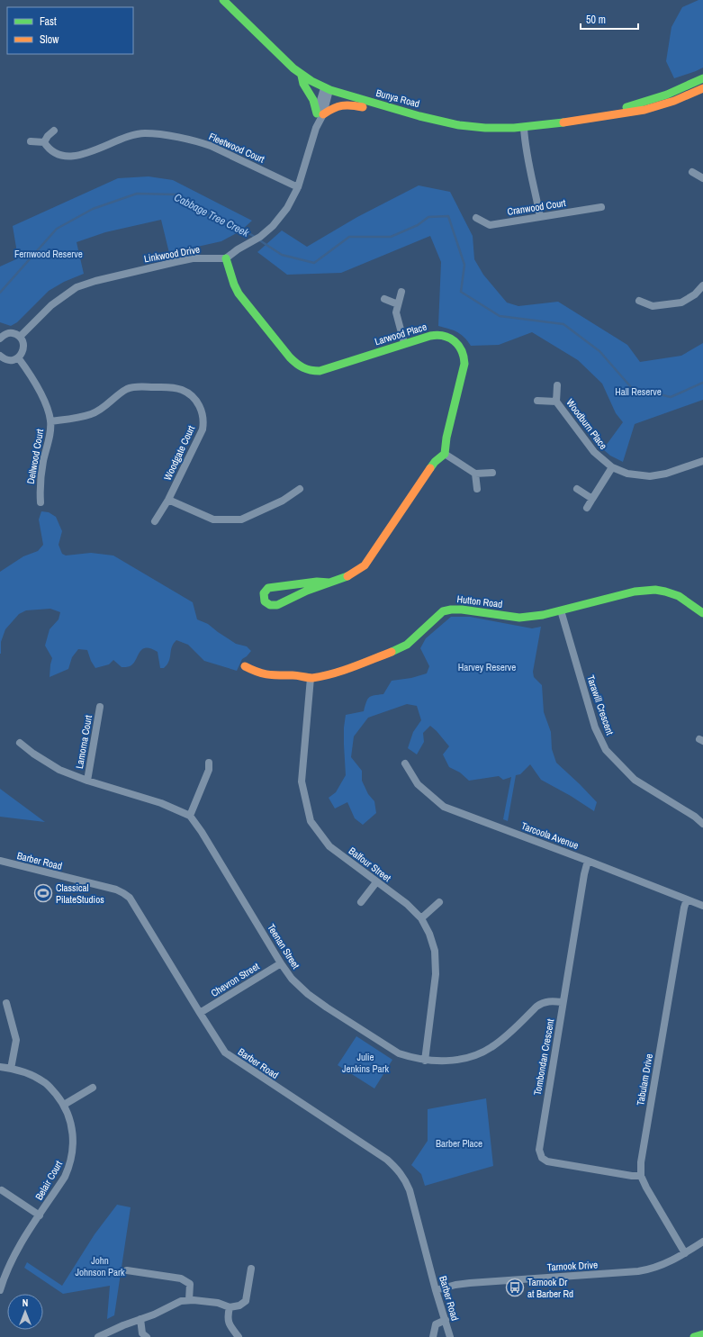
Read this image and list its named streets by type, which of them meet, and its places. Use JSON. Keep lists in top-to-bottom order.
{
  "streets": {
    "street": [
      "Bunya Road",
      "Fleetwood Court",
      "Cranwood Court",
      "Linkwood Drive",
      "Larwood Place",
      "Woodburn Place",
      "Woodgate Court",
      "Dellwood Court",
      "Hutton Road",
      "Tarawill Crescent",
      "Lamorna Court",
      "Tarcoola Avenue",
      "Barber Road",
      "Balfour Street",
      "Teenan Street",
      "Chevron Street",
      "Tombondan Crescent",
      "Tabulam Drive",
      "Belair Court",
      "Tarnook Drive"
    ]
  },
  "crossings": [
    ["Linkwood Drive", "Larwood Place"],
    ["Woodgate Court", "Dellwood Court"],
    ["Hutton Road", "Tarawill Crescent"],
    ["Hutton Road", "Balfour Street"],
    ["Tarcoola Avenue", "Tombondan Crescent"],
    ["Tarcoola Avenue", "Tabulam Drive"],
    ["Barber Road", "Chevron Street"],
    ["Barber Road", "Tarnook Drive"],
    ["Balfour Street", "Teenan Street"],
    ["Teenan Street", "Chevron Street"],
    ["Teenan Street", "Tombondan Crescent"],
    ["Tombondan Crescent", "Tabulam Drive"],
    ["Tabulam Drive", "Tarnook Drive"]
  ],
  "water": ["Cabbage Tree Creek"],
  "parks": [
    "Fernwood Reserve",
    "Hall Reserve",
    "Harvey Reserve",
    "Julie Jenkins Park",
    "Barber Place",
    "John Johnson Park"
  ],
  "places": {
    "sports": ["Classical PilateStudios"],
    "bus stop": ["Tarnook Dr at Barber Rd"]
  },
  "legend": ["Fast", "Slow"],
  "scale_bar": "50 m",
  "north": "top"
}
